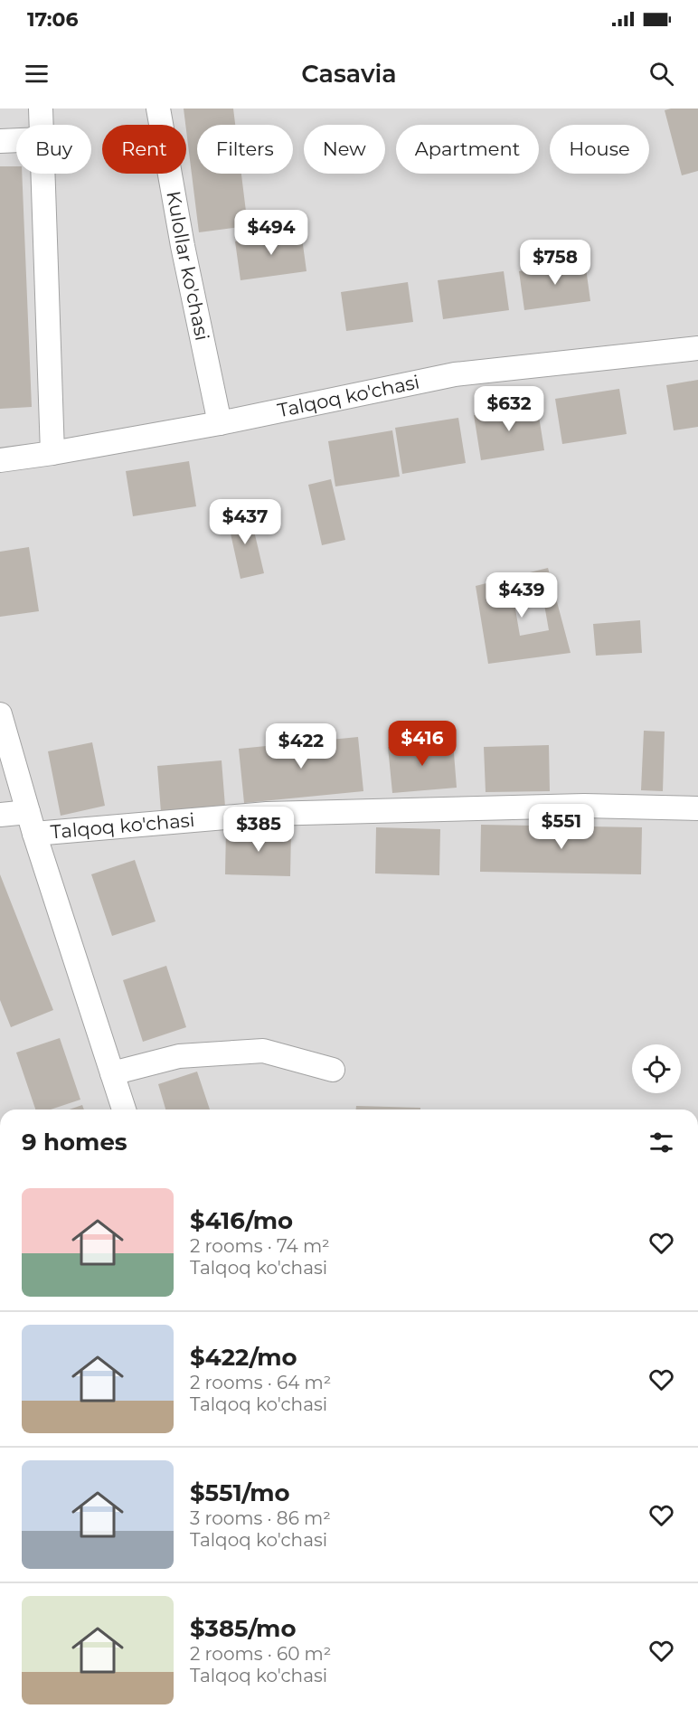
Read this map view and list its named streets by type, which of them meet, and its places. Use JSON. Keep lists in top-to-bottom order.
{
  "streets": {
    "street": ["Kulollar ko'chasi", "Talqoq ko'chasi"]
  },
  "crossings": [
    ["Kulollar ko'chasi", "Talqoq ko'chasi"]
  ],
  "page": {
    "status": "17:06",
    "header": "Casavia",
    "chip": [
      "Buy",
      "Rent",
      "Filters",
      "New",
      "Apartment",
      "House"
    ],
    "price": [
      "$494",
      "$758",
      "$632",
      "$437",
      "$439",
      "$416",
      "$422",
      "$551",
      "$385"
    ],
    "heading": "9 homes",
    "list": [
      {
        "name": "$416/mo",
        "note": "2 rooms · 74 m² · Talqoq ko'chasi"
      },
      {
        "name": "$422/mo",
        "note": "2 rooms · 64 m² · Talqoq ko'chasi"
      },
      {
        "name": "$551/mo",
        "note": "3 rooms · 86 m² · Talqoq ko'chasi"
      },
      {
        "name": "$385/mo",
        "note": "2 rooms · 60 m² · Talqoq ko'chasi"
      }
    ]
  }
}
